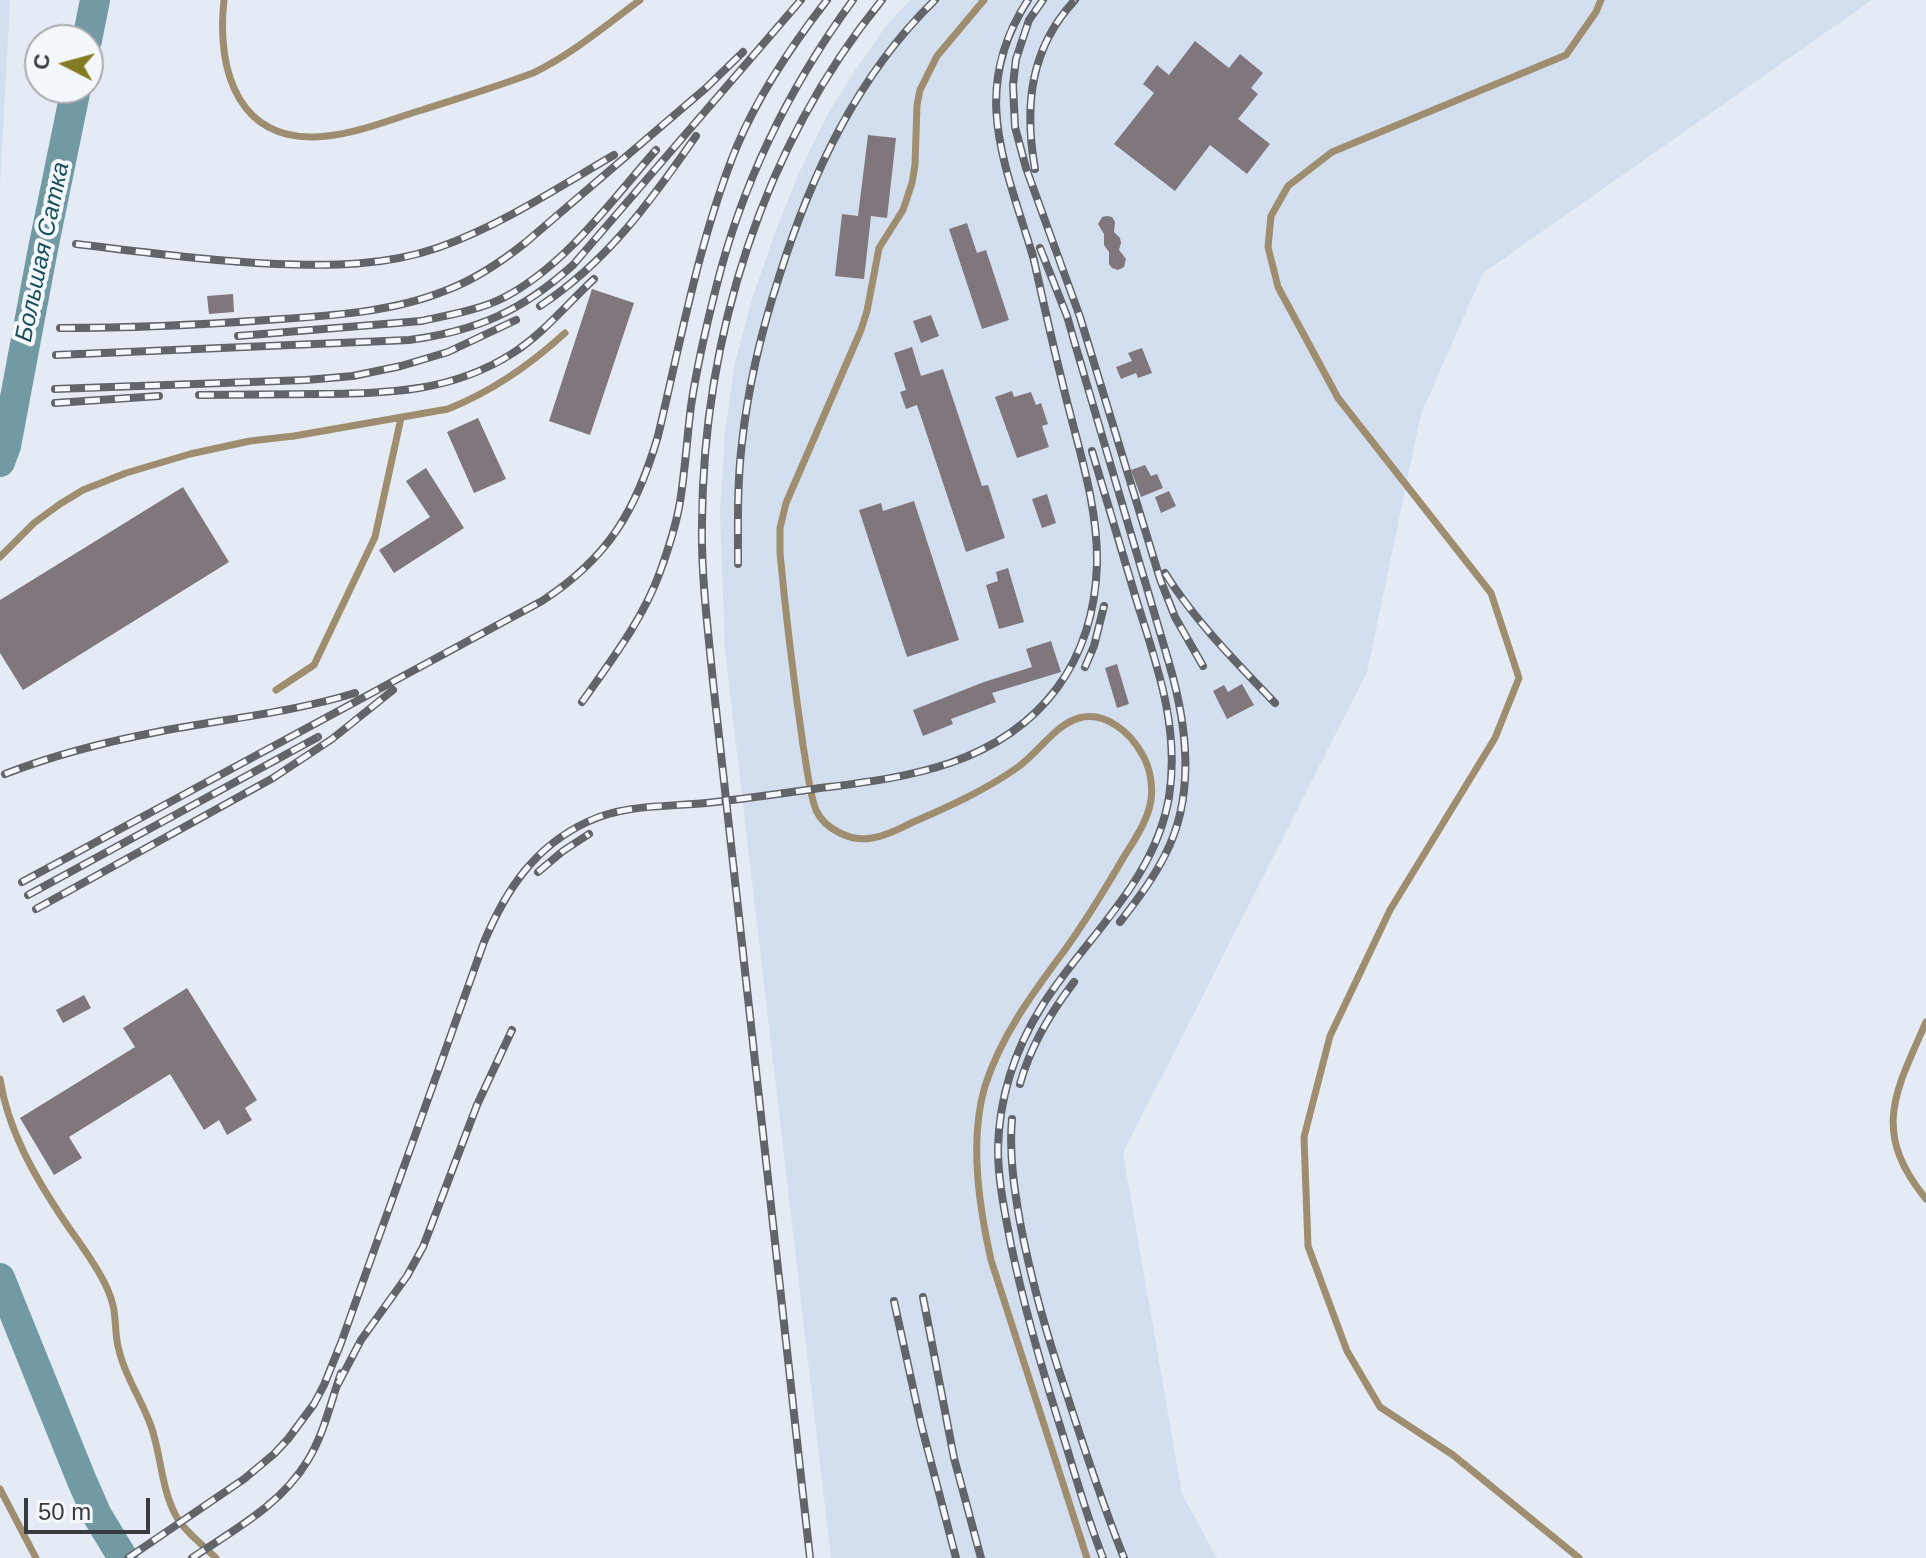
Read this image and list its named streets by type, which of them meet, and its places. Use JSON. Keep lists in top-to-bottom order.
{
  "water": ["Большая Сатка"],
  "scale_bar": "50 m",
  "north": "left"
}
